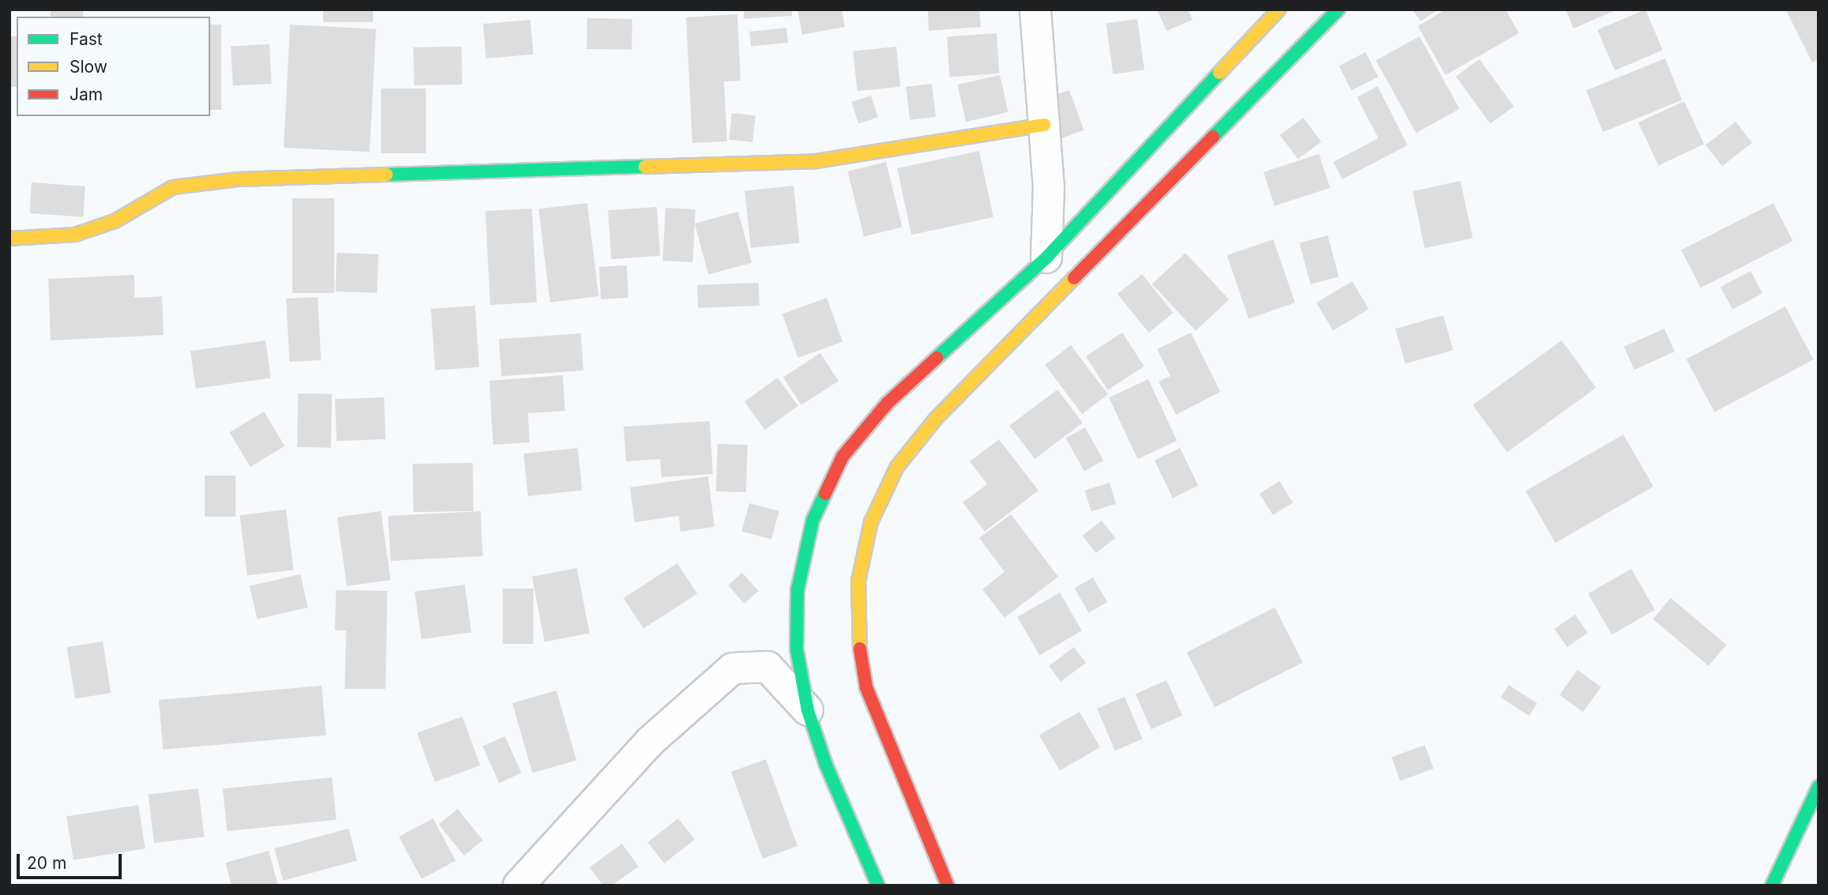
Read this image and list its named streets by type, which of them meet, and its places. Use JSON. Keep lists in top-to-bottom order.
{
  "legend": ["Fast", "Slow", "Jam"],
  "scale_bar": "20 m"
}
